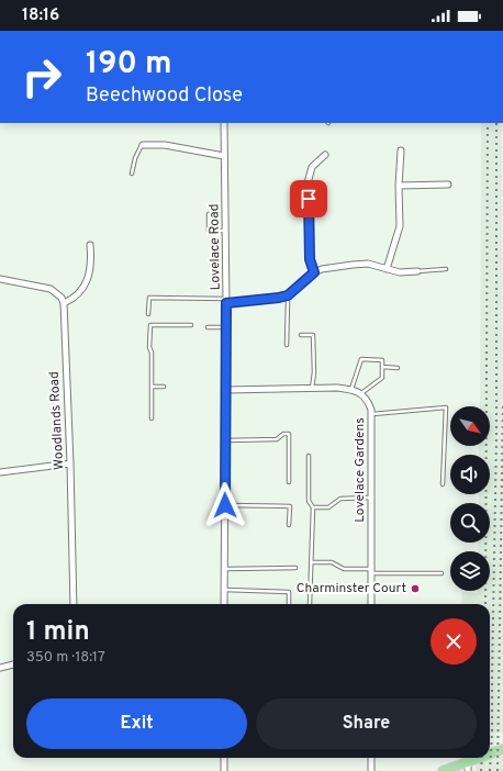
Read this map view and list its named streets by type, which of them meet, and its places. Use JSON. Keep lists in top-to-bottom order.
{
  "streets": {
    "street": ["Lovelace Road", "Woodlands Road", "Lovelace Gardens"]
  },
  "places": ["Charminster Court"],
  "north": "bottom right",
  "page": {
    "status": "18:16",
    "turn": ["190 m", "Beechwood Close"],
    "heading": ["1 min", "350 m · 18:17"],
    "buttons": ["Exit", "Share"]
  }
}
